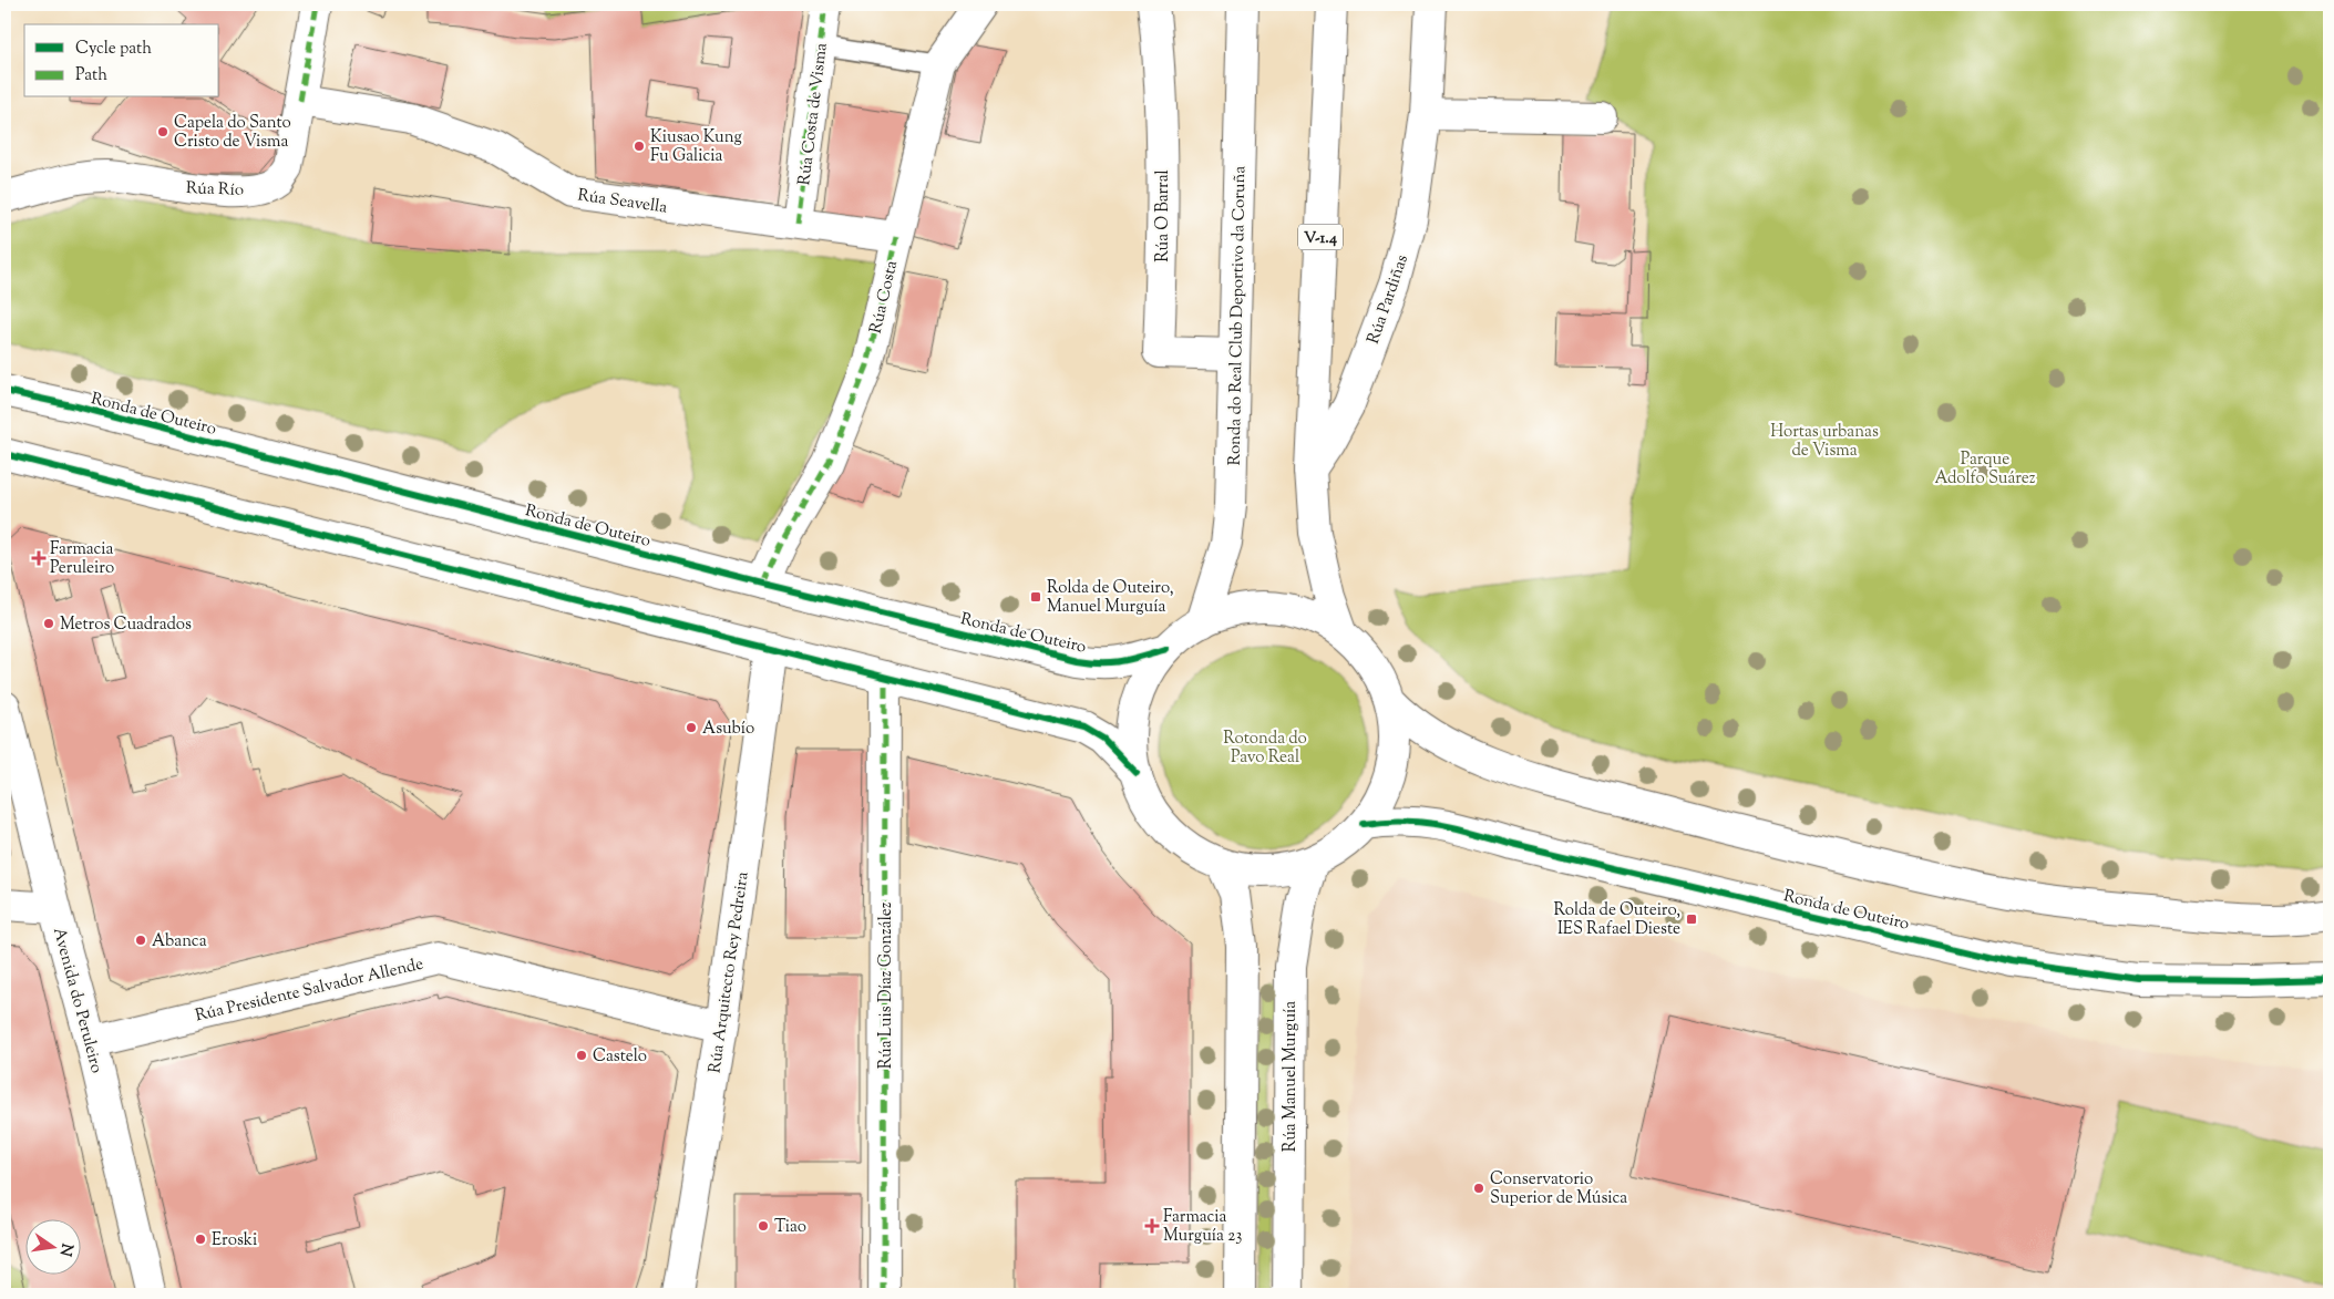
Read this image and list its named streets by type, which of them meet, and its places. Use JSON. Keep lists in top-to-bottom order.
{
  "streets": {
    "main road": [
      "Rúa Costa de Visma",
      "Rúa Río",
      "Rúa Seavella",
      "Rúa O Barral",
      "V-1.4",
      "Rúa Costa",
      "Rúa Pardiñas",
      "Ronda do Real Club Deportivo da Coruña",
      "Ronda de Outeiro",
      "Rúa Arquitecto Rey Pedreira",
      "Rúa Luis Díaz González",
      "Rúa Presidente Salvador Allende",
      "Avenida do Peruleiro",
      "Rúa Manuel Murguía"
    ]
  },
  "crossings": [
    ["Rúa Costa de Visma", "Rúa Seavella"],
    ["Rúa Río", "Rúa Seavella"],
    ["Rúa Seavella", "Rúa Costa"],
    ["Rúa O Barral", "Ronda do Real Club Deportivo da Coruña"],
    ["V-1.4", "Rúa Pardiñas"],
    ["V-1.4", "Ronda de Outeiro"],
    ["Rúa Costa", "Ronda de Outeiro"],
    ["Ronda do Real Club Deportivo da Coruña", "Ronda de Outeiro"],
    ["Ronda de Outeiro", "Rúa Arquitecto Rey Pedreira"],
    ["Ronda de Outeiro", "Rúa Luis Díaz González"],
    ["Ronda de Outeiro", "Rúa Manuel Murguía"],
    ["Rúa Arquitecto Rey Pedreira", "Rúa Presidente Salvador Allende"],
    ["Rúa Presidente Salvador Allende", "Avenida do Peruleiro"]
  ],
  "parks": ["Hortas urbanas de Visma", "Parque Adolfo Suárez", "Rotonda do Pavo Real"],
  "places": {
    "other": [
      "Capela do Santo Cristo de Visma",
      "Kiusao Kung Fu Galicia",
      "Metros Cuadrados",
      "Asubío",
      "Abanca",
      "Castelo",
      "Conservatorio Superior de Música",
      "Tiao",
      "Eroski"
    ],
    "health": ["Farmacia Peruleiro", "Farmacia Murguía 23"],
    "transit": ["Rolda de Outeiro, Manuel Murguía", "Rolda de Outeiro, IES Rafael Dieste"]
  },
  "legend": ["Cycle path", "Path"],
  "north": "right"
}
